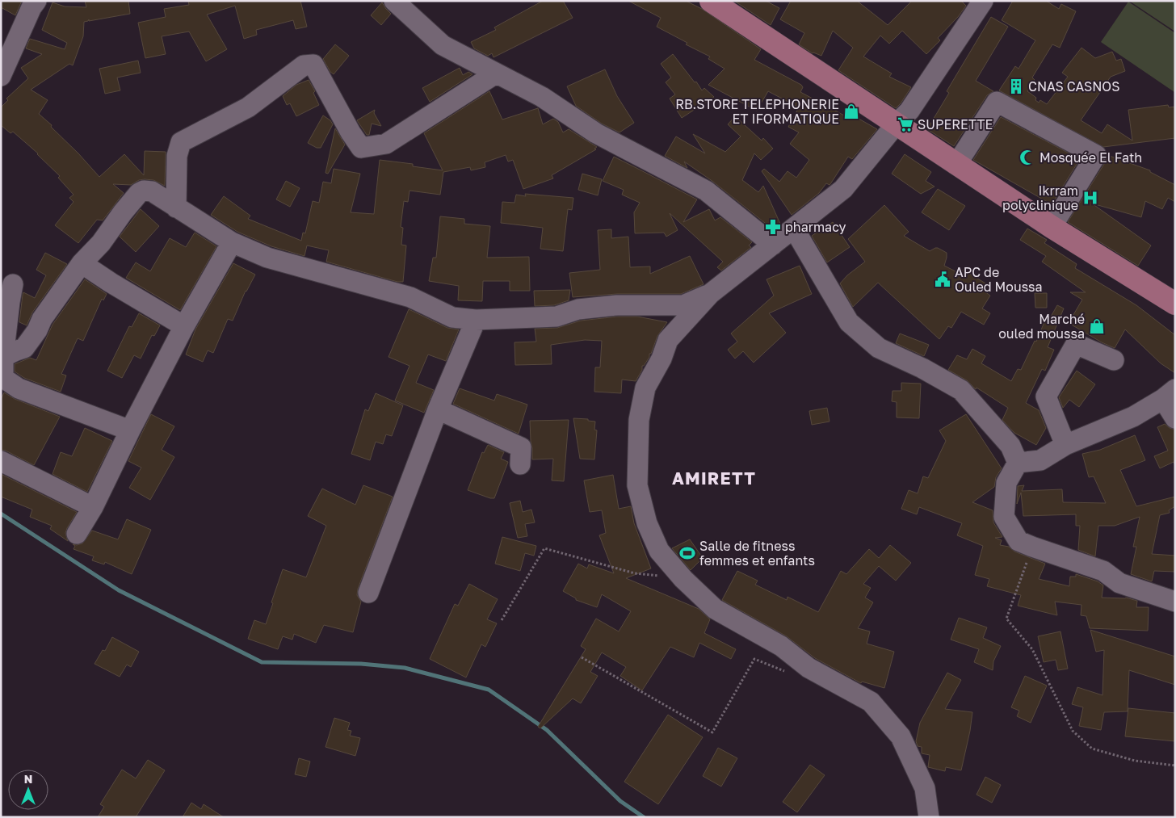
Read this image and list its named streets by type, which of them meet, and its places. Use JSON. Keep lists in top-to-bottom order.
{
  "districts": ["AMIRETT"],
  "places": {
    "building": ["CNAS CASNOS"],
    "shop": ["RB.STORE TELEPHONERIE ET IFORMATIQUE", "Marché ouled moussa"],
    "supermarket": ["SUPERETTE"],
    "mosque": ["Mosquée El Fath"],
    "hospital": ["Ikrram polyclinique"],
    "pharmacy": ["pharmacy"],
    "public building": ["APC de Ouled Moussa"],
    "sports": ["Salle de fitness femmes et enfants"]
  },
  "north": "top"
}
